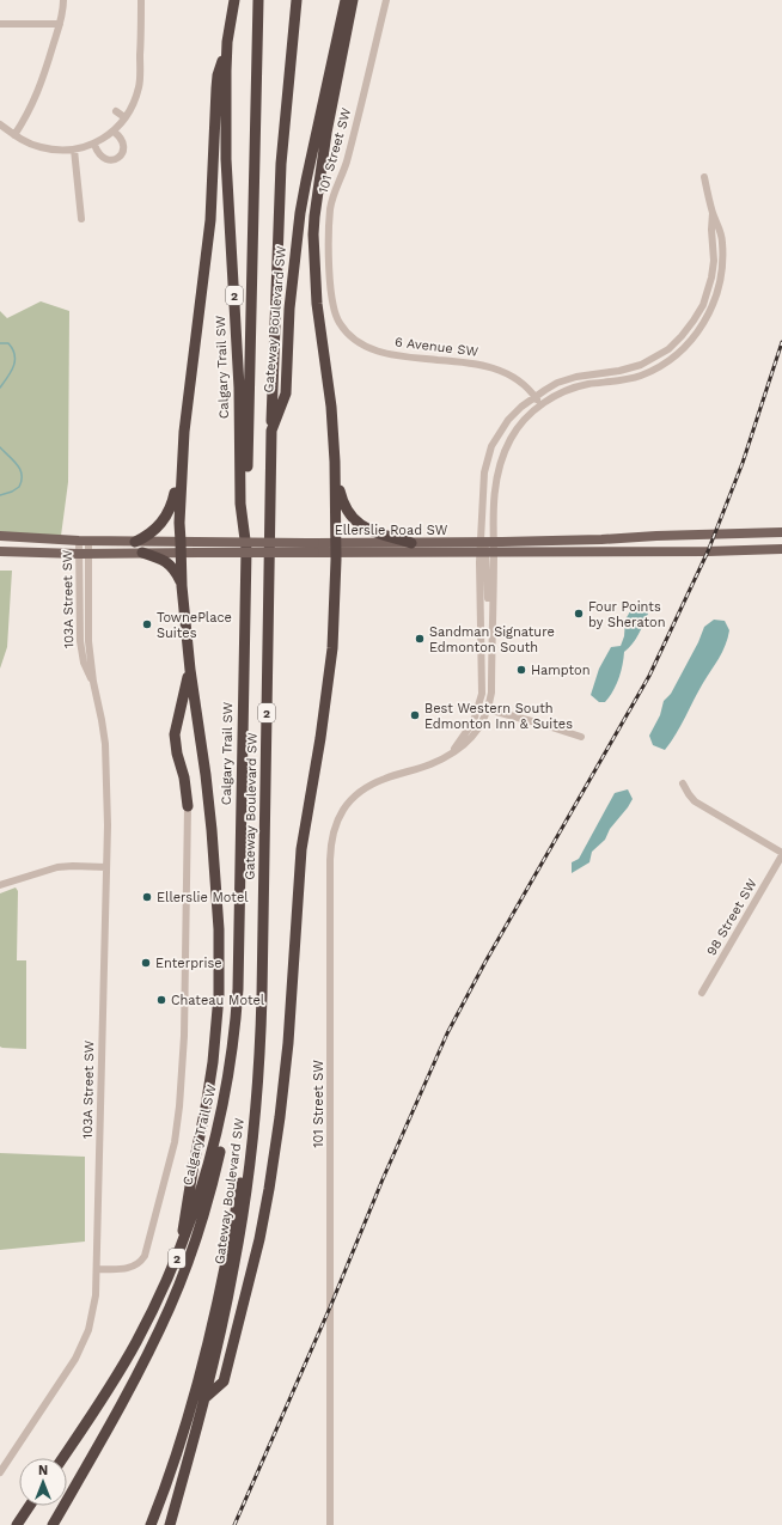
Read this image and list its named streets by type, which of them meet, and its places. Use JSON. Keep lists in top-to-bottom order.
{
  "streets": {
    "highway": ["2", "Gateway Boulevard SW", "Calgary Trail SW"],
    "main road": ["Ellerslie Road SW"],
    "street": [
      "101 Street SW",
      "6 Avenue SW",
      "103A Street SW",
      "98 Street SW"
    ]
  },
  "crossings": [
    ["101 Street SW", "6 Avenue SW"],
    ["101 Street SW", "Ellerslie Road SW"],
    ["Calgary Trail SW", "103A Street SW"],
    ["Ellerslie Road SW", "103A Street SW"]
  ],
  "places": [
    "Four Points by Sheraton",
    "TownePlace Suites",
    "Sandman Signature Edmonton South",
    "Hampton",
    "Best Western South Edmonton Inn & Suites",
    "Ellerslie Motel",
    "Enterprise",
    "Chateau Motel"
  ],
  "north": "top"
}
